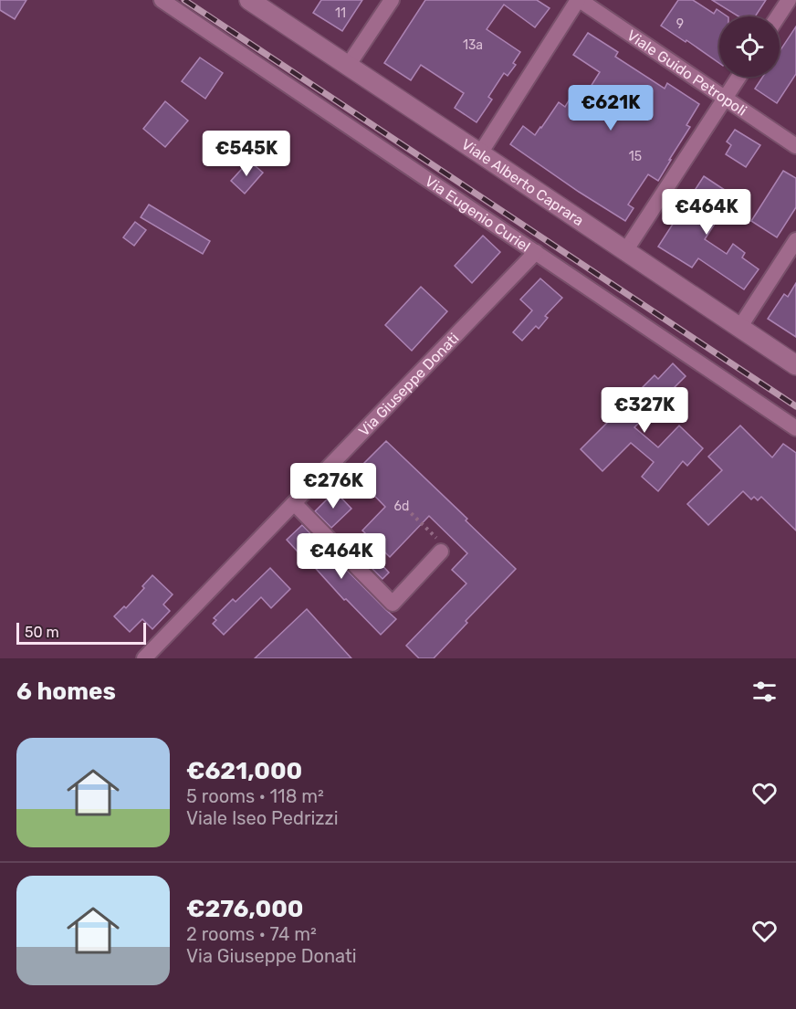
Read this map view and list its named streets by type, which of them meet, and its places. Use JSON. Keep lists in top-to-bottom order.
{
  "streets": {
    "street": [
      "Viale Guido Petropoli",
      "Viale Alberto Caprara",
      "Via Eugenio Curiel",
      "Via Giuseppe Donati"
    ]
  },
  "crossings": [
    ["Via Eugenio Curiel", "Via Giuseppe Donati"]
  ],
  "house_numbers": [
    "11",
    "9",
    "13a",
    "15",
    "6d"
  ],
  "scale_bar": "50 m",
  "page": {
    "price": [
      "€621K",
      "€545K",
      "€464K",
      "€327K",
      "€276K",
      "€464K"
    ],
    "scale": "50 m",
    "heading": "6 homes",
    "list": [
      {
        "name": "€621,000",
        "note": "5 rooms · 118 m² · Viale Iseo Pedrizzi"
      },
      {
        "name": "€276,000",
        "note": "2 rooms · 74 m² · Via Giuseppe Donati"
      }
    ]
  }
}
